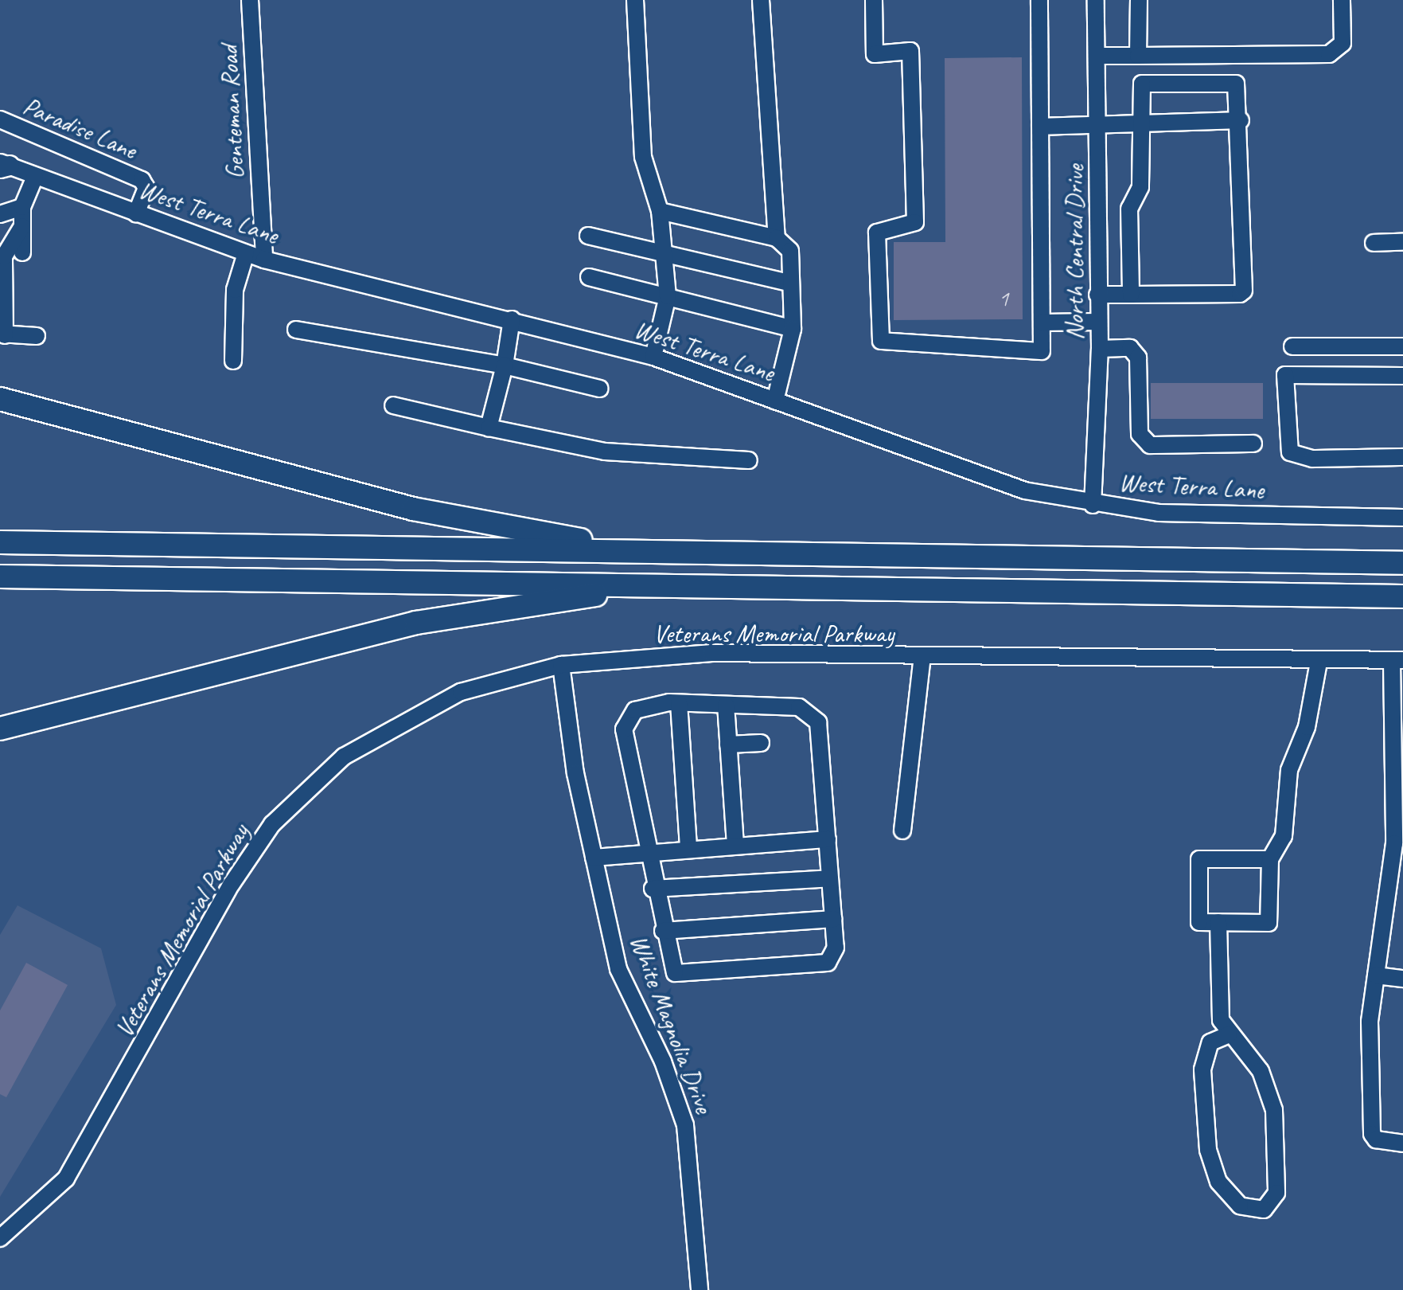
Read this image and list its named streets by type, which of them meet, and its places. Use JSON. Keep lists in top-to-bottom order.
{
  "streets": {
    "street": [
      "Genteman Road",
      "Paradise Lane",
      "West Terra Lane",
      "North Central Drive",
      "Veterans Memorial Parkway",
      "White Magnolia Drive"
    ]
  },
  "crossings": [
    ["Genteman Road", "West Terra Lane"],
    ["Paradise Lane", "West Terra Lane"],
    ["West Terra Lane", "North Central Drive"],
    ["Veterans Memorial Parkway", "White Magnolia Drive"]
  ],
  "house_numbers": ["1"]
}
